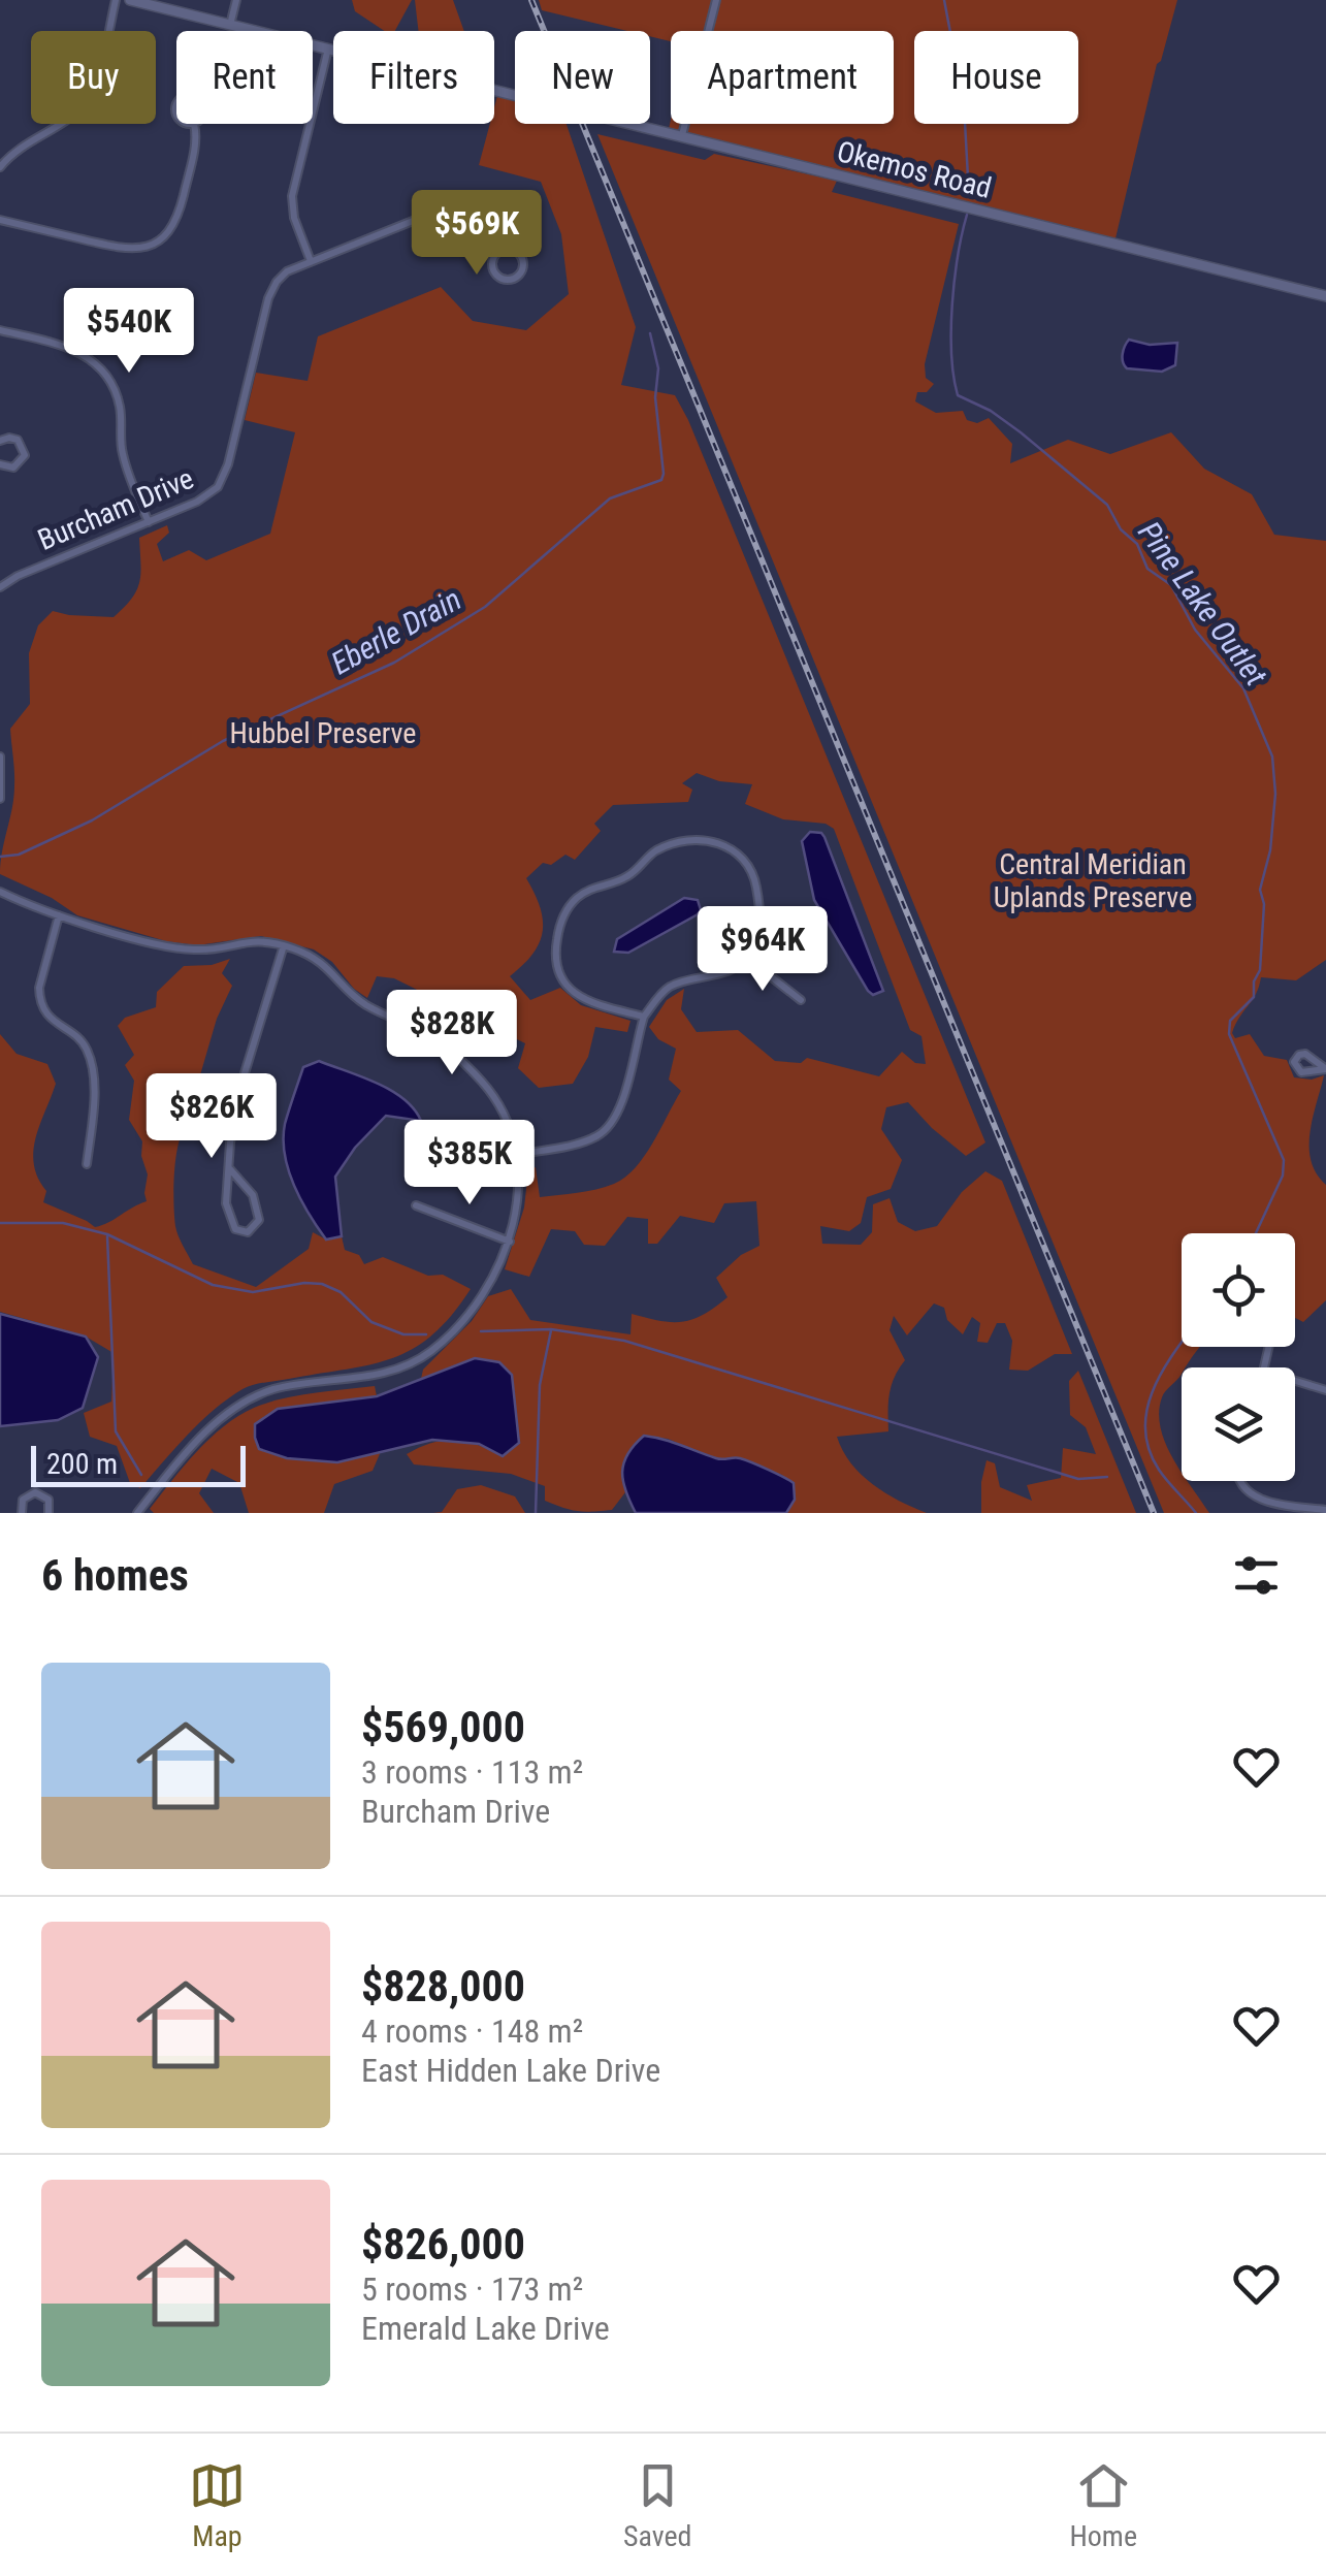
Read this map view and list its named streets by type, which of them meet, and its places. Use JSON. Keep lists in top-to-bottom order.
{
  "streets": {
    "street": ["Okemos Road", "Burcham Drive"]
  },
  "water": ["Pine Lake Outlet", "Eberle Drain"],
  "parks": ["Hubbel Preserve", "Central Meridian Uplands Preserve"],
  "scale_bar": "200 m",
  "page": {
    "chip": [
      "Buy",
      "Rent",
      "Filters",
      "New",
      "Apartment",
      "House"
    ],
    "price": [
      "$569K",
      "$540K",
      "$964K",
      "$828K",
      "$826K",
      "$385K"
    ],
    "scale": "200 m",
    "heading": "6 homes",
    "list": [
      {
        "name": "$569,000",
        "note": "3 rooms · 113 m² · Burcham Drive"
      },
      {
        "name": "$828,000",
        "note": "4 rooms · 148 m² · East Hidden Lake Drive"
      },
      {
        "name": "$826,000",
        "note": "5 rooms · 173 m² · Emerald Lake Drive"
      }
    ],
    "tabs": ["Map", "Saved", "Home"]
  }
}
